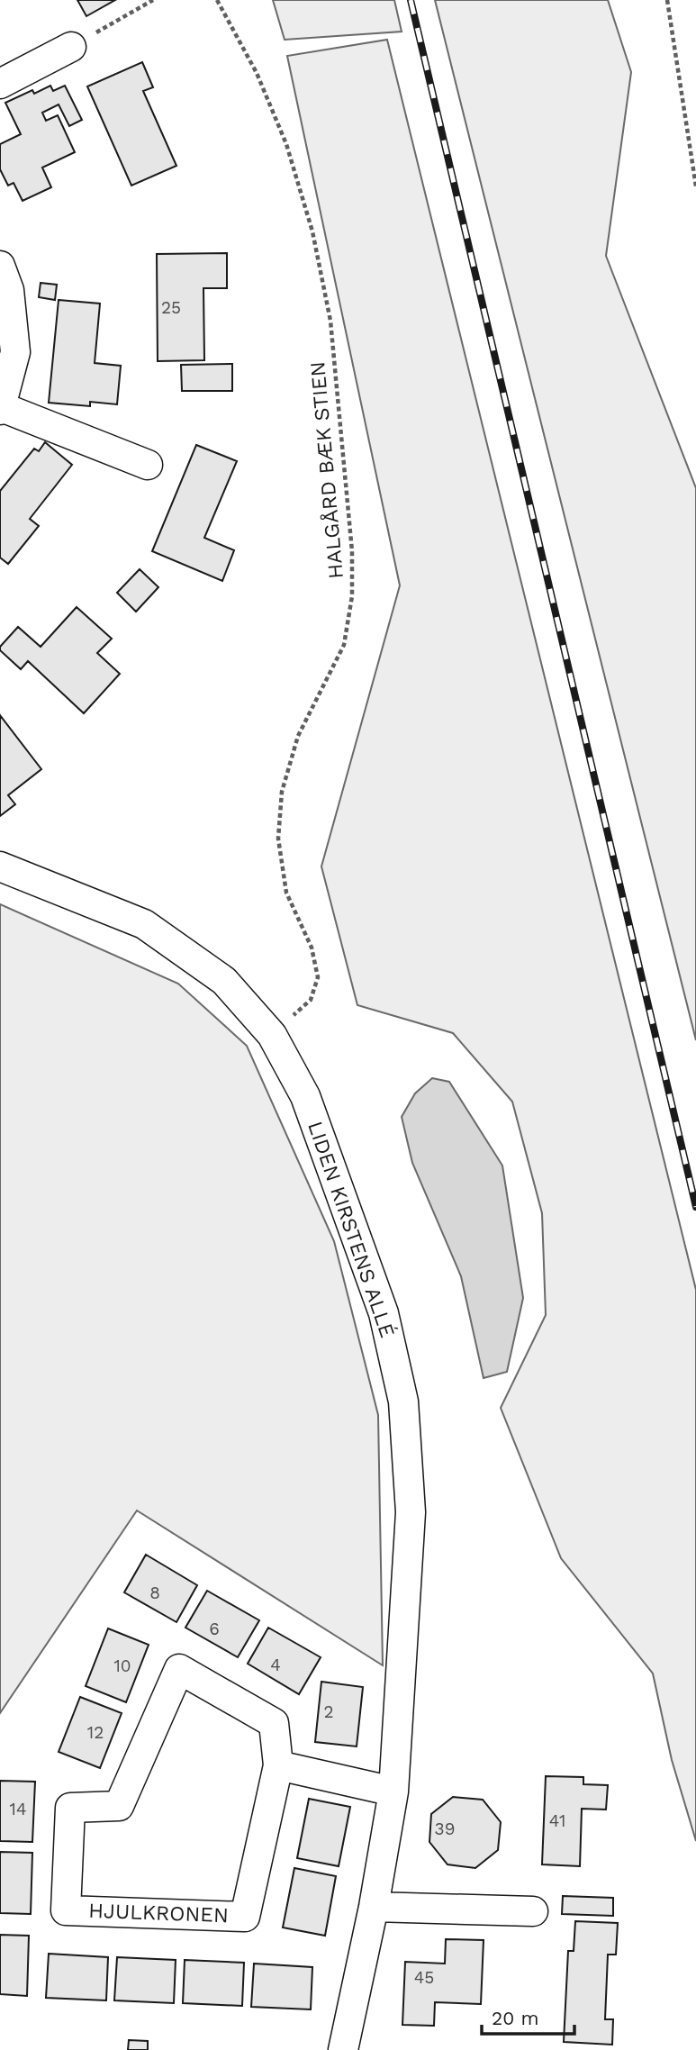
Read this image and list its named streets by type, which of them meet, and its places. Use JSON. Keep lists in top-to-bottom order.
{
  "streets": {
    "street": ["LIDEN KIRSTENS ALLÉ", "HJULKRONEN"],
    "path": ["HALGÅRD BÆK STIEN"]
  },
  "crossings": [
    ["HALGÅRD BÆK STIEN", "LIDEN KIRSTENS ALLÉ"]
  ],
  "house_numbers": [
    "25",
    "8",
    "6",
    "4",
    "10",
    "2",
    "12",
    "14",
    "41",
    "39",
    "45"
  ],
  "scale_bar": "20 m"
}
